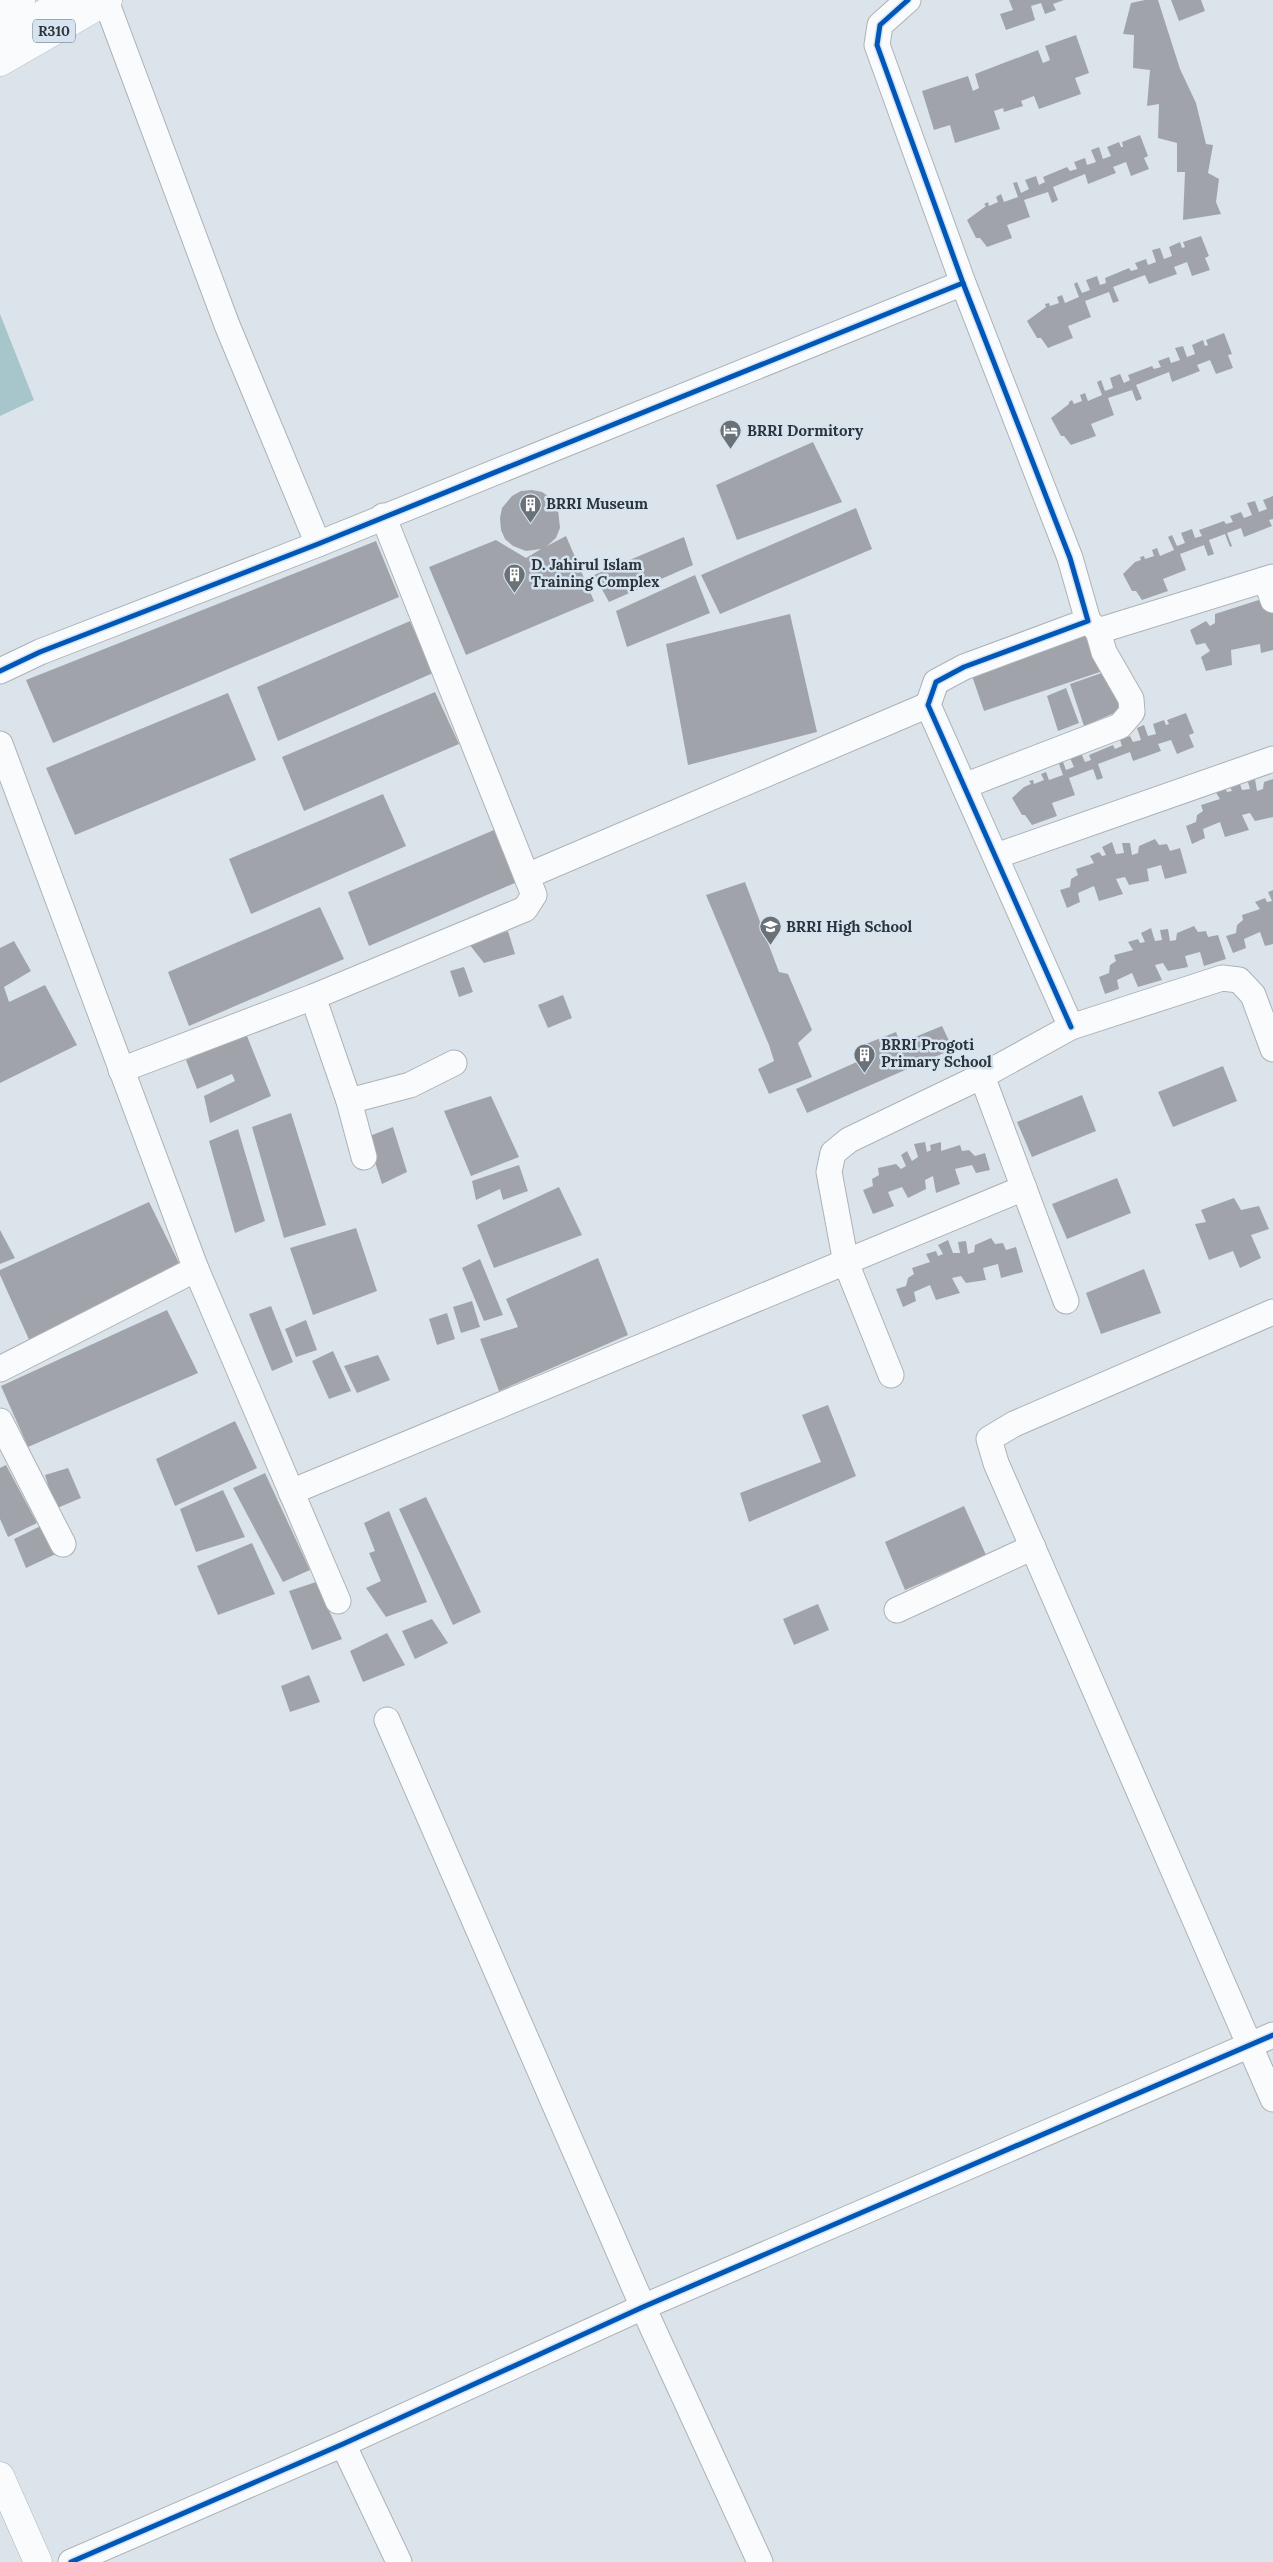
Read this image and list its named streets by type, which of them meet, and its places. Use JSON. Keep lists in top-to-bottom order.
{
  "streets": {
    "main road": ["R310"]
  },
  "places": {
    "hotel": ["BRRI Dormitory"],
    "building": ["BRRI Museum", "D. Jahirul Islam Training Complex", "BRRI Progoti Primary School"],
    "school or university": ["BRRI High School"]
  }
}
